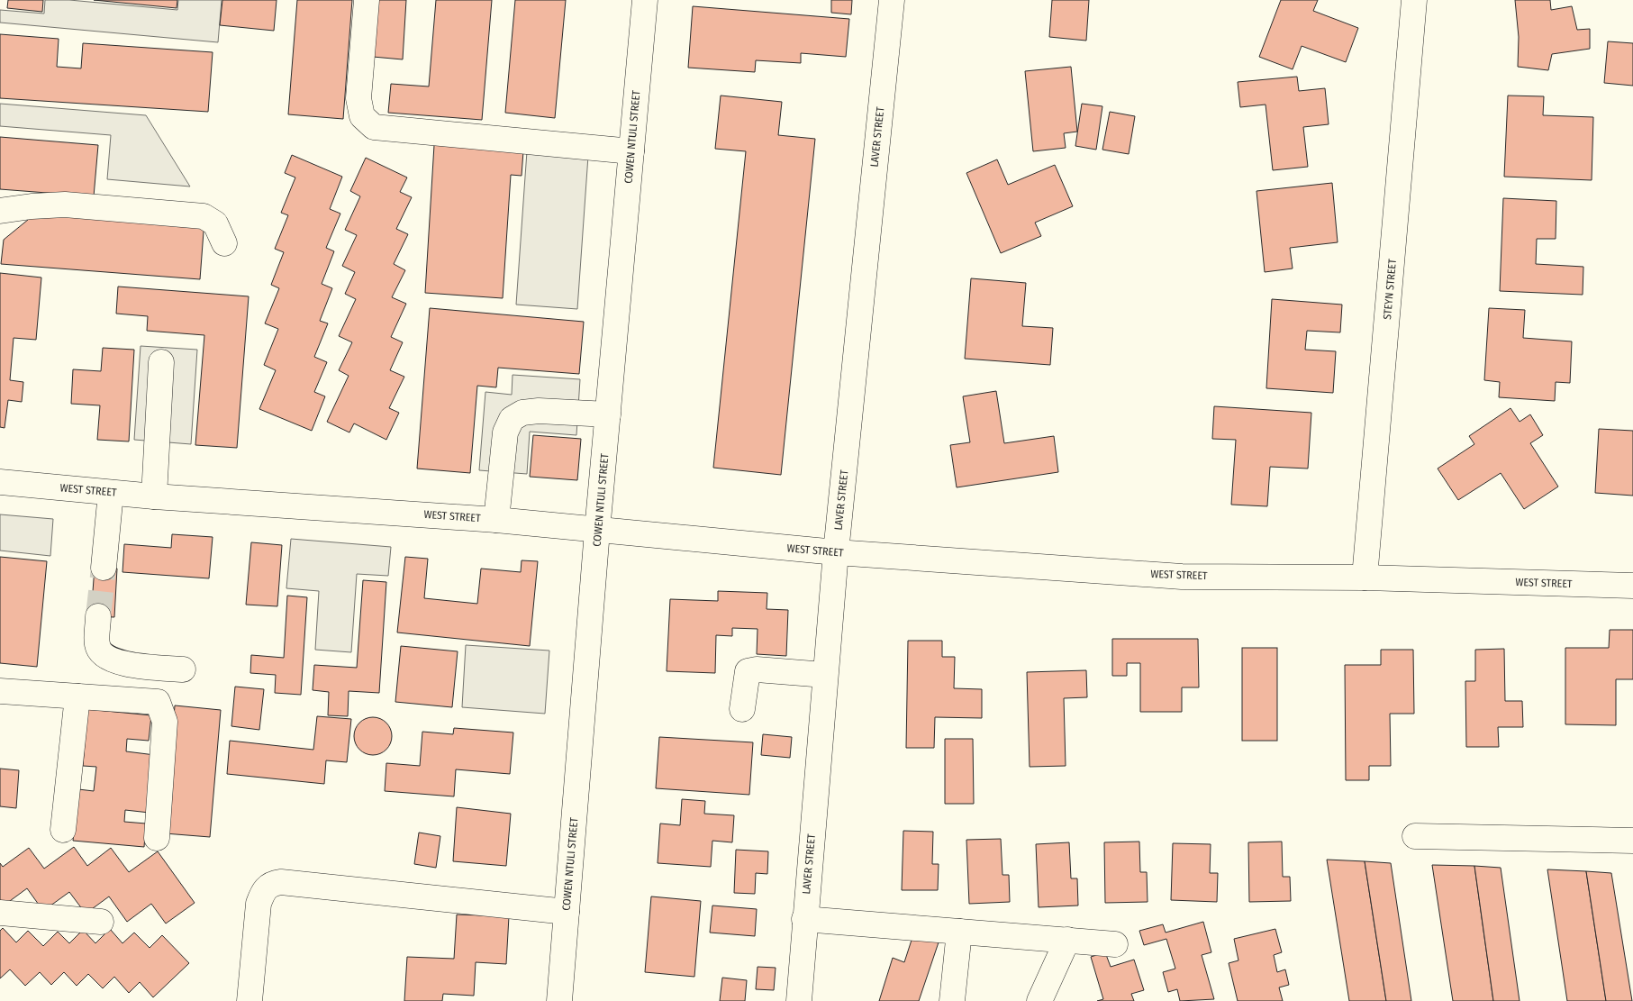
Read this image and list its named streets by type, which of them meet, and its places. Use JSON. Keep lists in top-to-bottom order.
{
  "streets": {
    "street": [
      "COWEN NTULI STREET",
      "LAVER STREET",
      "STEYN STREET",
      "WEST STREET"
    ]
  },
  "crossings": [
    ["COWEN NTULI STREET", "WEST STREET"],
    ["LAVER STREET", "WEST STREET"],
    ["STEYN STREET", "WEST STREET"]
  ]
}
